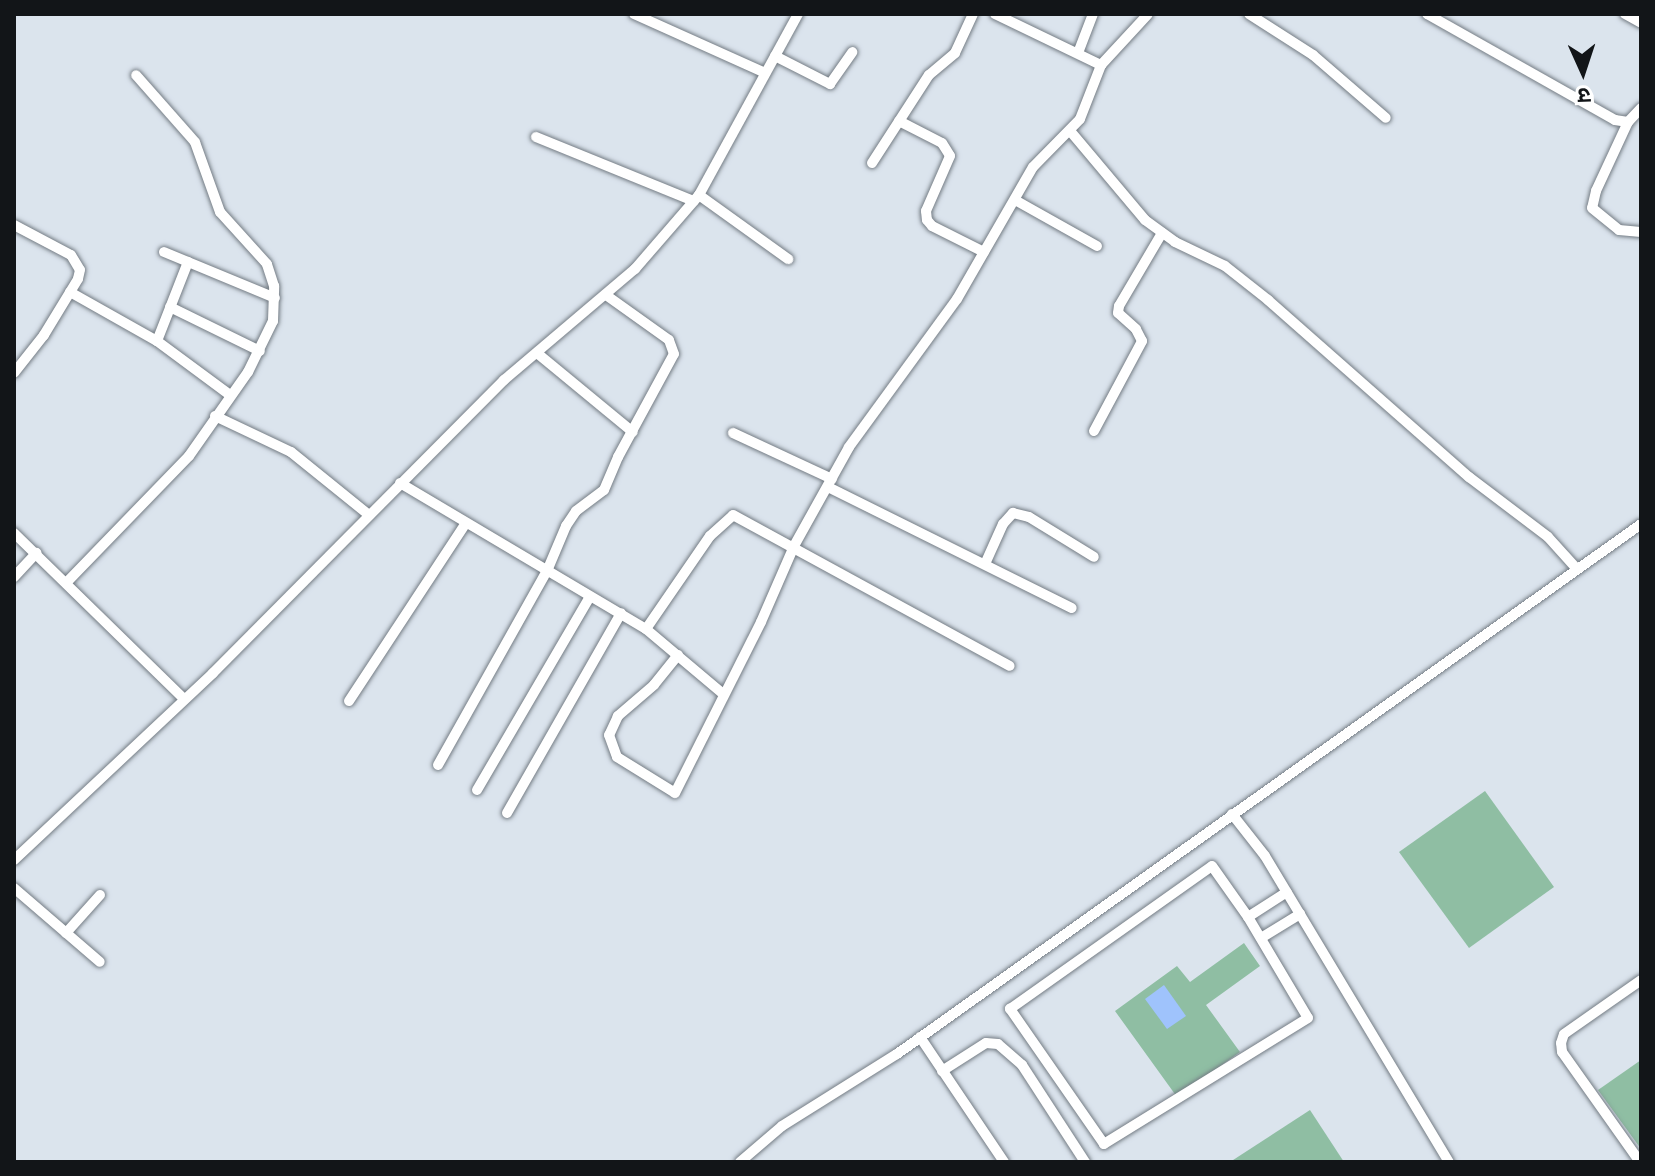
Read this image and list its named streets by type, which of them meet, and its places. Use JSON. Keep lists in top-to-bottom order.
{
  "north": "bottom"
}
